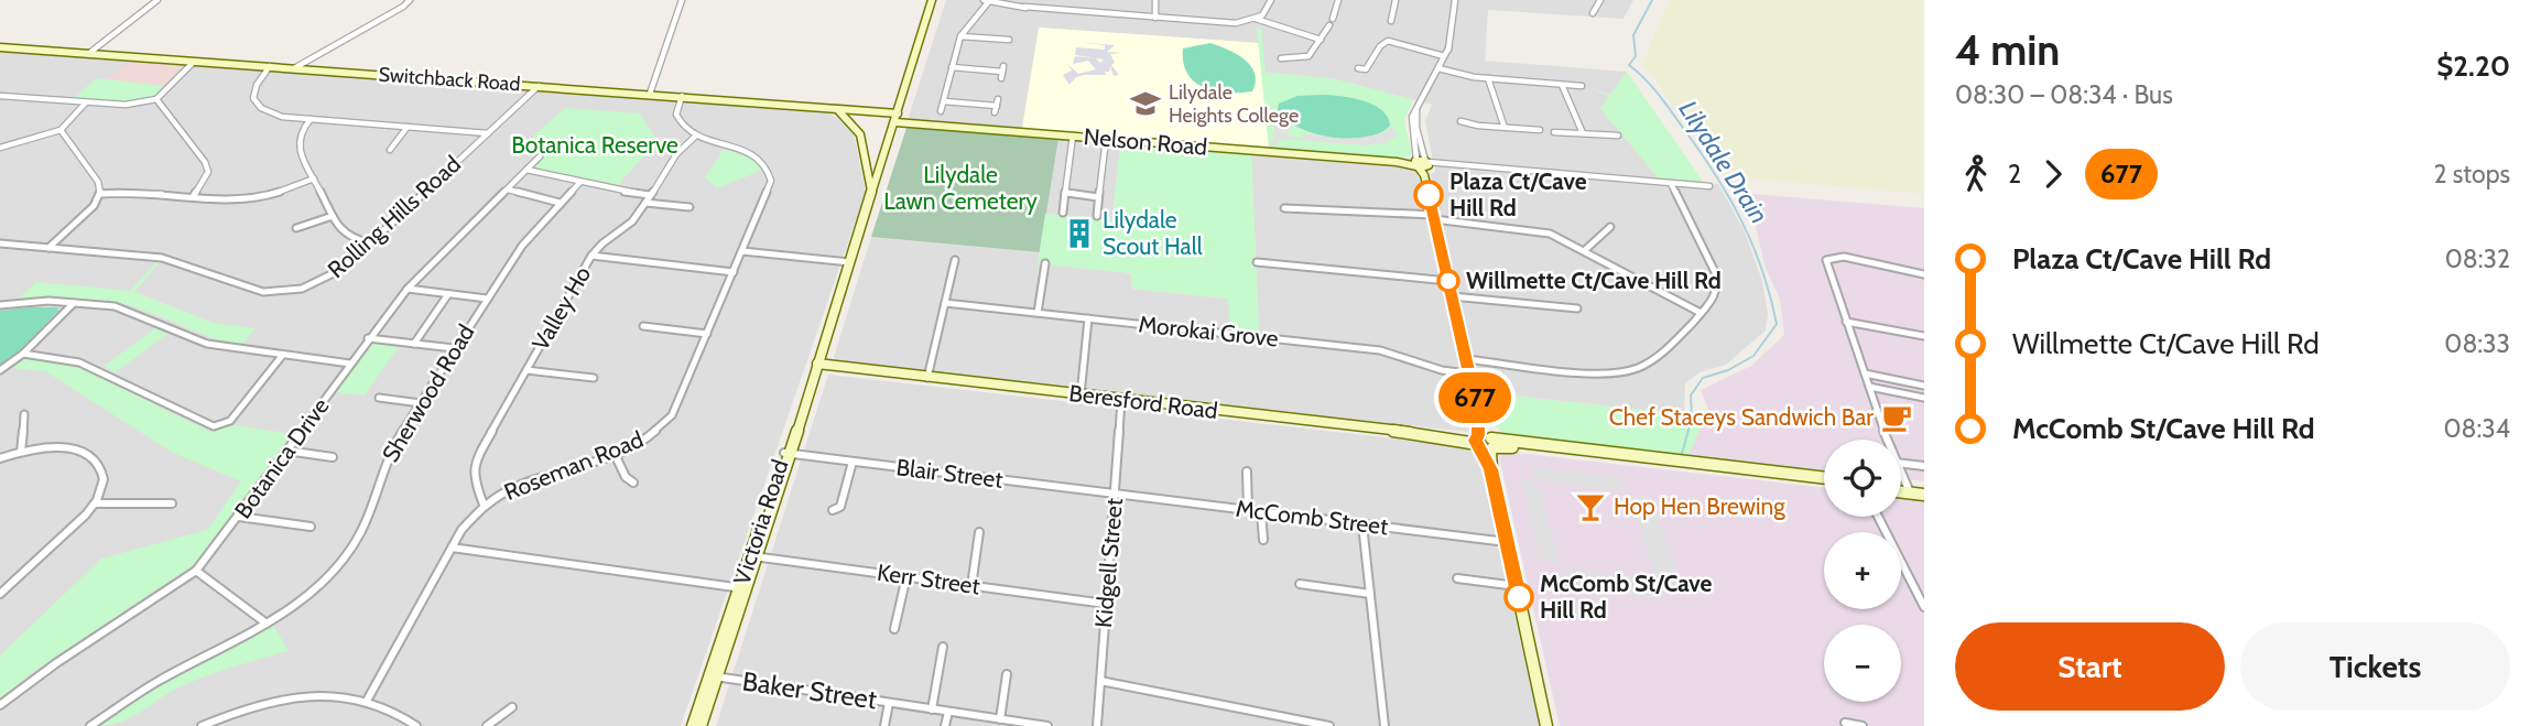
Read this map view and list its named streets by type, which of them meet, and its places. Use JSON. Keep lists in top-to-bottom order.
{
  "streets": {
    "main road": [
      "Switchback Road",
      "Nelson Road",
      "Beresford Road",
      "Victoria Road"
    ],
    "street": [
      "Rolling Hills Road",
      "Valley Ho",
      "Morokai Grove",
      "Sherwood Road",
      "Botanica Drive",
      "Roseman Road",
      "Blair Street",
      "McComb Street",
      "Kidgell Street",
      "Kerr Street",
      "Baker Street"
    ]
  },
  "crossings": [
    ["Switchback Road", "Rolling Hills Road"],
    ["Switchback Road", "Victoria Road"],
    ["Nelson Road", "Victoria Road"],
    ["Valley Ho", "Roseman Road"],
    ["Beresford Road", "Victoria Road"],
    ["Beresford Road", "Kidgell Street"],
    ["Blair Street", "McComb Street"],
    ["Blair Street", "Victoria Road"],
    ["Blair Street", "Kidgell Street"],
    ["McComb Street", "Kidgell Street"],
    ["Victoria Road", "Kerr Street"],
    ["Victoria Road", "Baker Street"],
    ["Kidgell Street", "Kerr Street"]
  ],
  "water": ["Lilydale Drain"],
  "parks": ["Botanica Reserve", "Lilydale Lawn Cemetery"],
  "places": {
    "school or university": ["Lilydale Heights College"],
    "other": ["Plaza Ct/Cave Hill Rd", "Willmette Ct/Cave Hill Rd", "McComb St/Cave Hill Rd"],
    "building": ["Lilydale Scout Hall"],
    "cafe": ["Chef Staceys Sandwich Bar"],
    "bar": ["Hop Hen Brewing"]
  },
  "lines": ["bus line 677"],
  "page": {
    "on_map": "677",
    "heading": ["4 min", "08:30 – 08:34 · Bus", "$2.20"],
    "legs": ["2", "677", "2 stops"],
    "list": [
      {
        "name": "Plaza Ct/Cave Hill Rd",
        "value": "08:32"
      },
      {
        "name": "Willmette Ct/Cave Hill Rd",
        "value": "08:33"
      },
      {
        "name": "McComb St/Cave Hill Rd",
        "value": "08:34"
      }
    ],
    "map_buttons": ["+", "−"],
    "buttons": ["Start", "Tickets"]
  }
}
